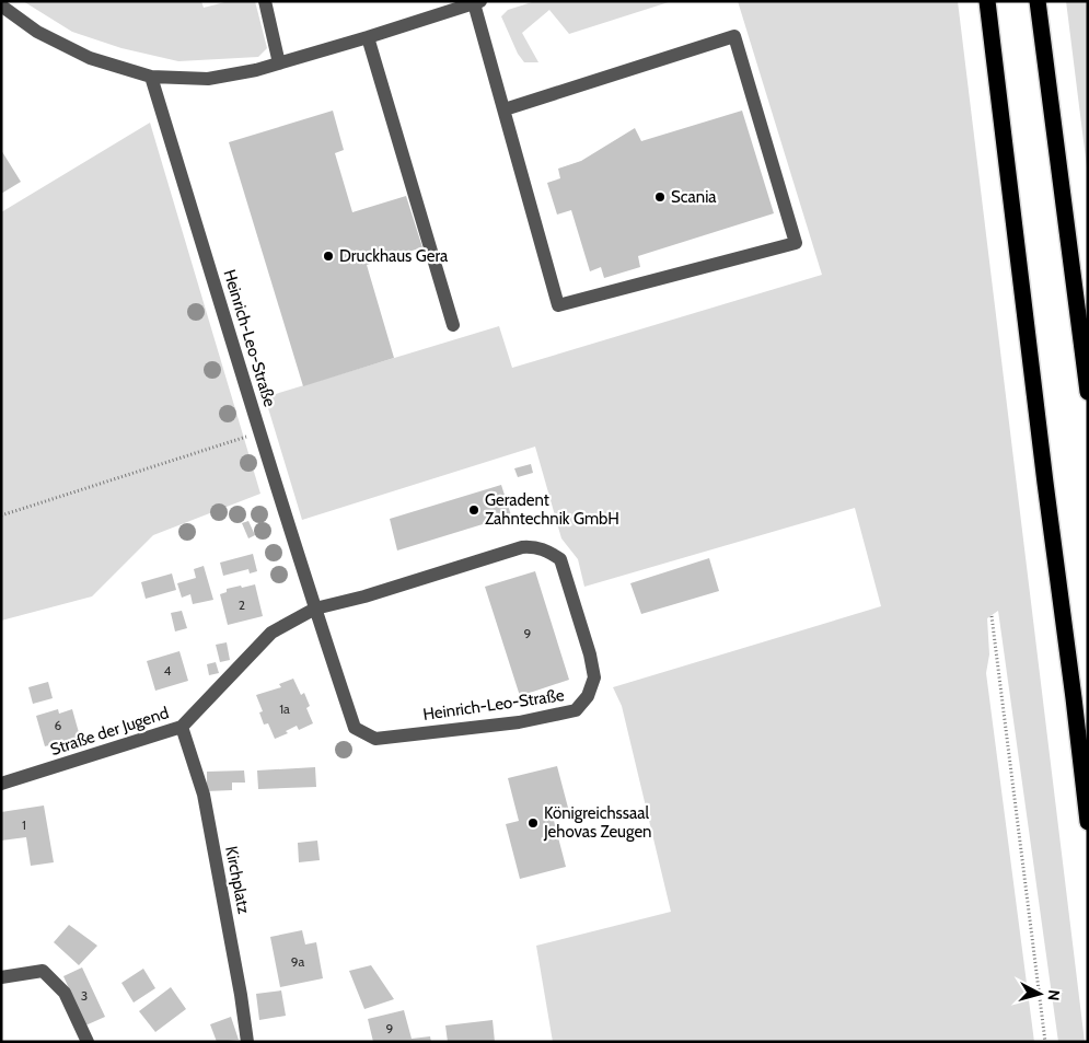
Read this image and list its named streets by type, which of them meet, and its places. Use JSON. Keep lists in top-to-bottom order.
{
  "streets": {
    "street": ["Heinrich-Leo-Straße", "Straße der Jugend", "Kirchplatz"]
  },
  "crossings": [
    ["Heinrich-Leo-Straße", "Straße der Jugend"],
    ["Straße der Jugend", "Kirchplatz"]
  ],
  "places": [
    "Scania",
    "Druckhaus Gera",
    "Geradent Zahntechnik GmbH",
    "Königreichssaal Jehovas Zeugen"
  ],
  "house_numbers": [
    "2",
    "9",
    "4",
    "1a",
    "6",
    "1",
    "9a",
    "3",
    "9"
  ],
  "north": "right"
}
